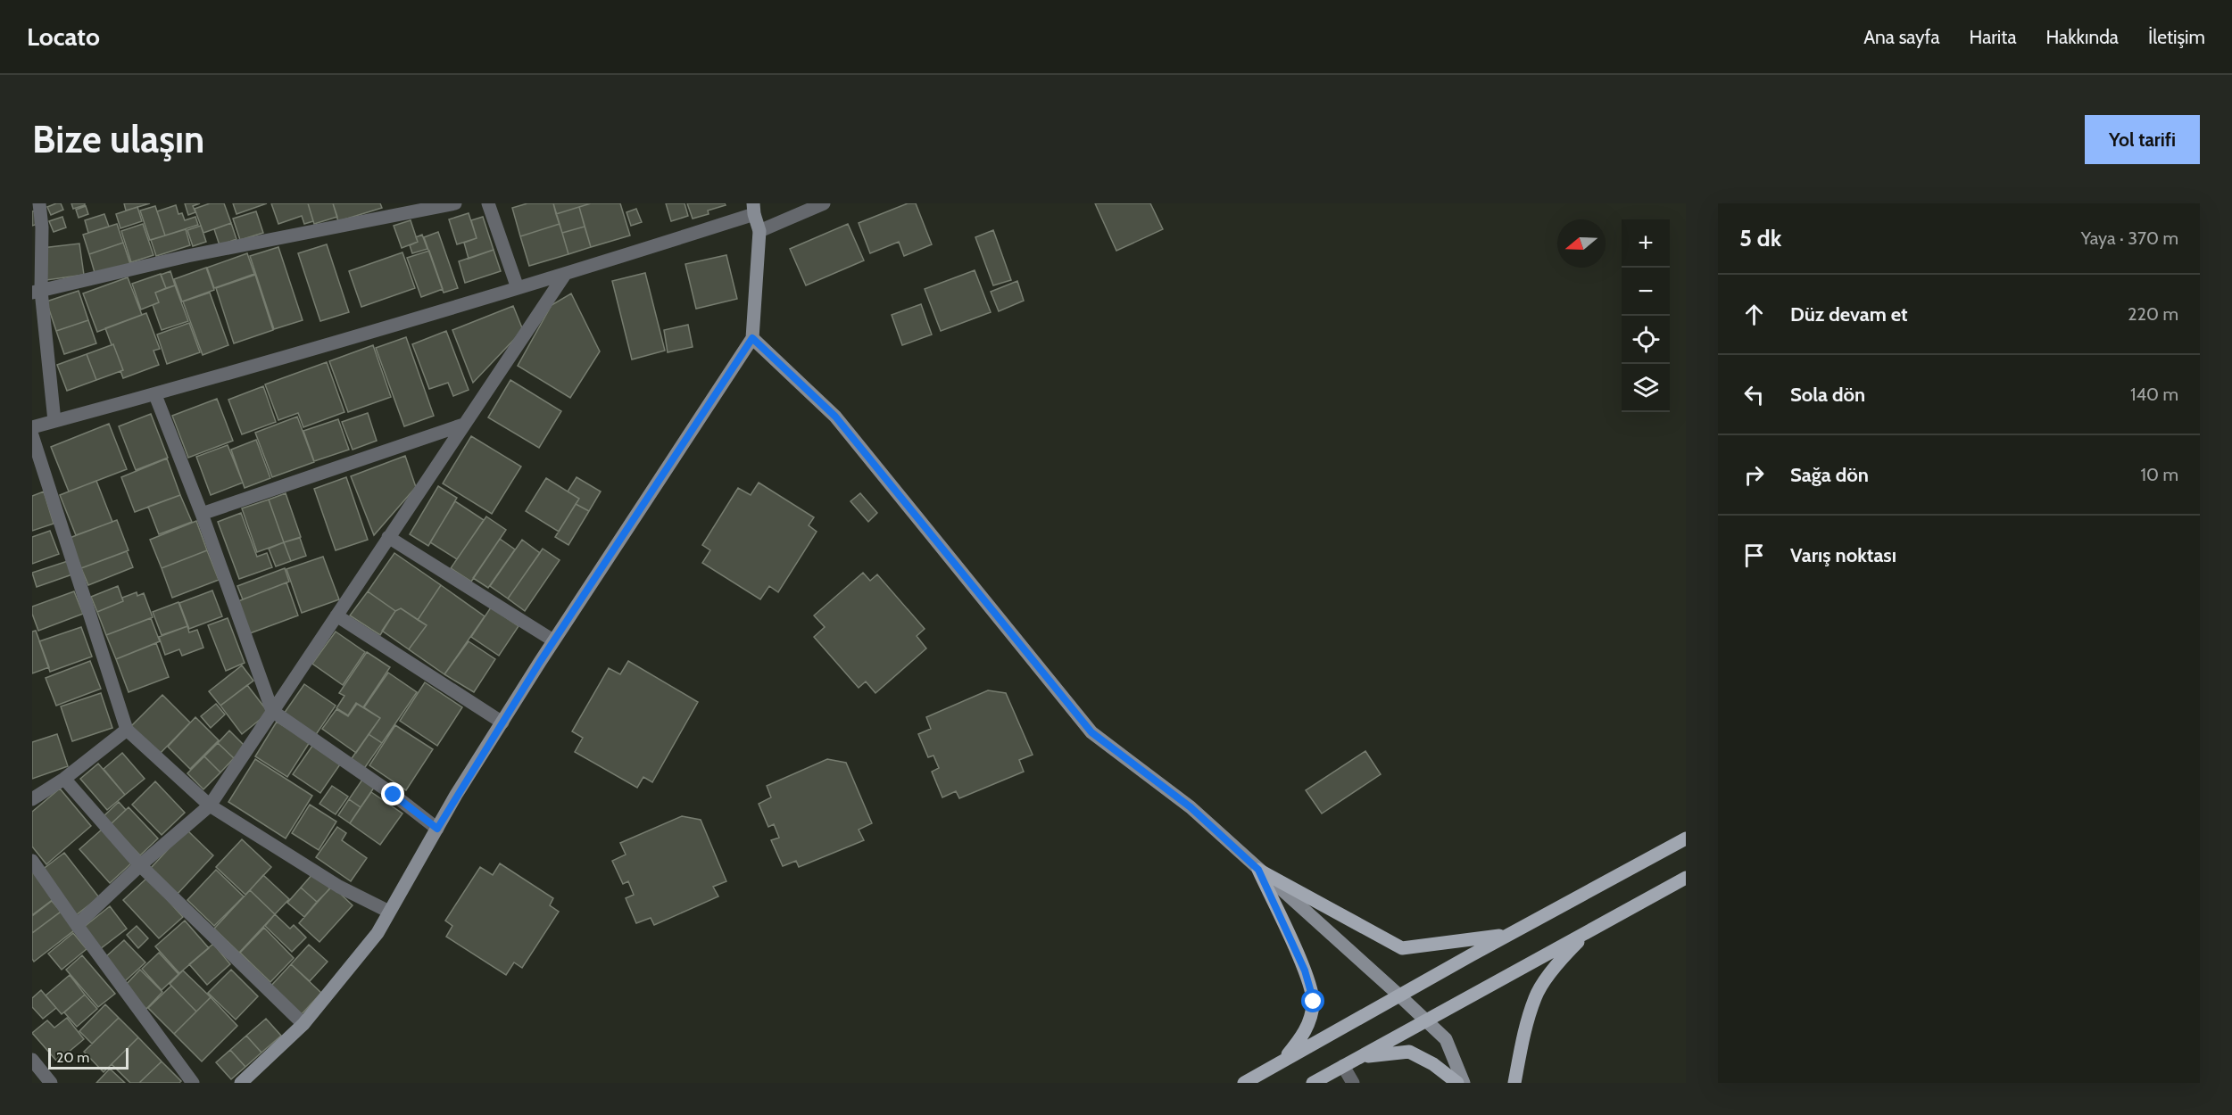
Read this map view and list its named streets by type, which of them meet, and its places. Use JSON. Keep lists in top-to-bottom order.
{
  "scale_bar": "20 m",
  "north": "left",
  "page": {
    "header": "Locato",
    "nav": [
      "Ana sayfa",
      "Harita",
      "Hakkında",
      "İletişim"
    ],
    "buttons": "Yol tarifi",
    "title": "Bize ulaşın",
    "heading": ["5 dk", "Yaya · 370 m"],
    "map_buttons": ["+", "−"],
    "list": [
      ["Düz devam et", "220 m"],
      ["Sola dön", "140 m"],
      ["Sağa dön", "10 m"],
      "Varış noktası"
    ],
    "scale": "20 m"
  }
}
